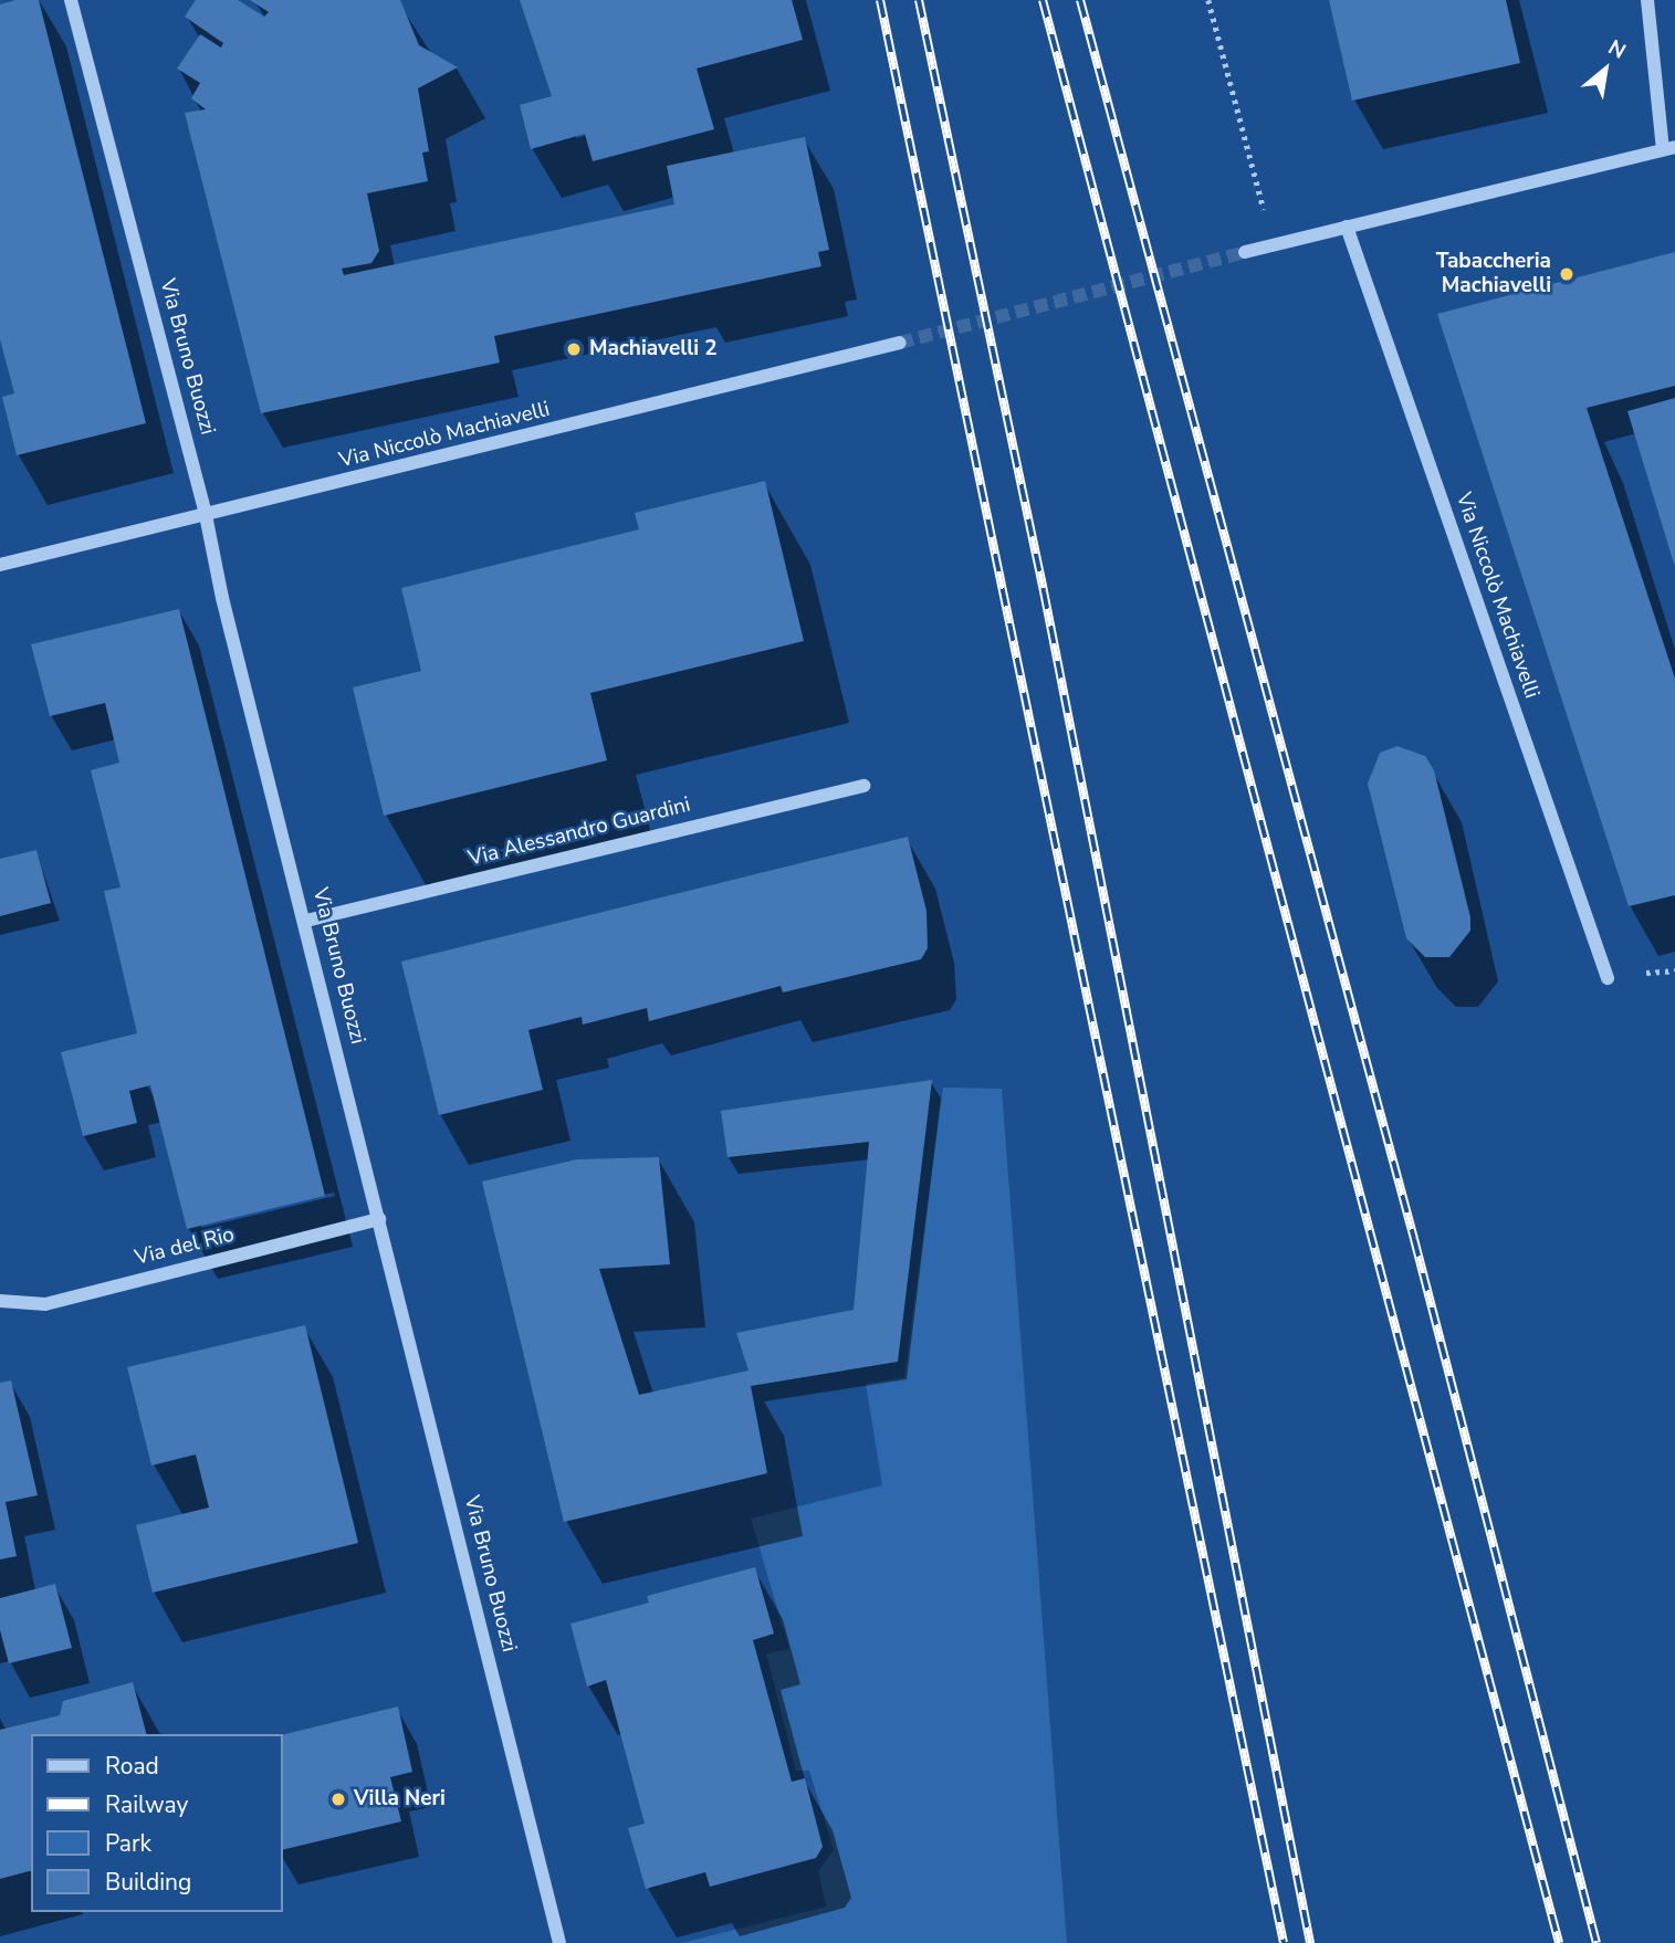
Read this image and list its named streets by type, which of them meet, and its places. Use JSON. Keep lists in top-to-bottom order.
{
  "streets": {
    "street": [
      "Via Bruno Buozzi",
      "Via Niccolò Machiavelli",
      "Via Alessandro Guardini",
      "Via del Rio"
    ]
  },
  "crossings": [
    ["Via Bruno Buozzi", "Via Niccolò Machiavelli"],
    ["Via Bruno Buozzi", "Via Alessandro Guardini"],
    ["Via Bruno Buozzi", "Via del Rio"]
  ],
  "places": ["Tabaccheria Machiavelli", "Machiavelli 2", "Villa Neri"],
  "legend": [
    "Road",
    "Railway",
    "Park",
    "Building"
  ],
  "north": "top right"
}
